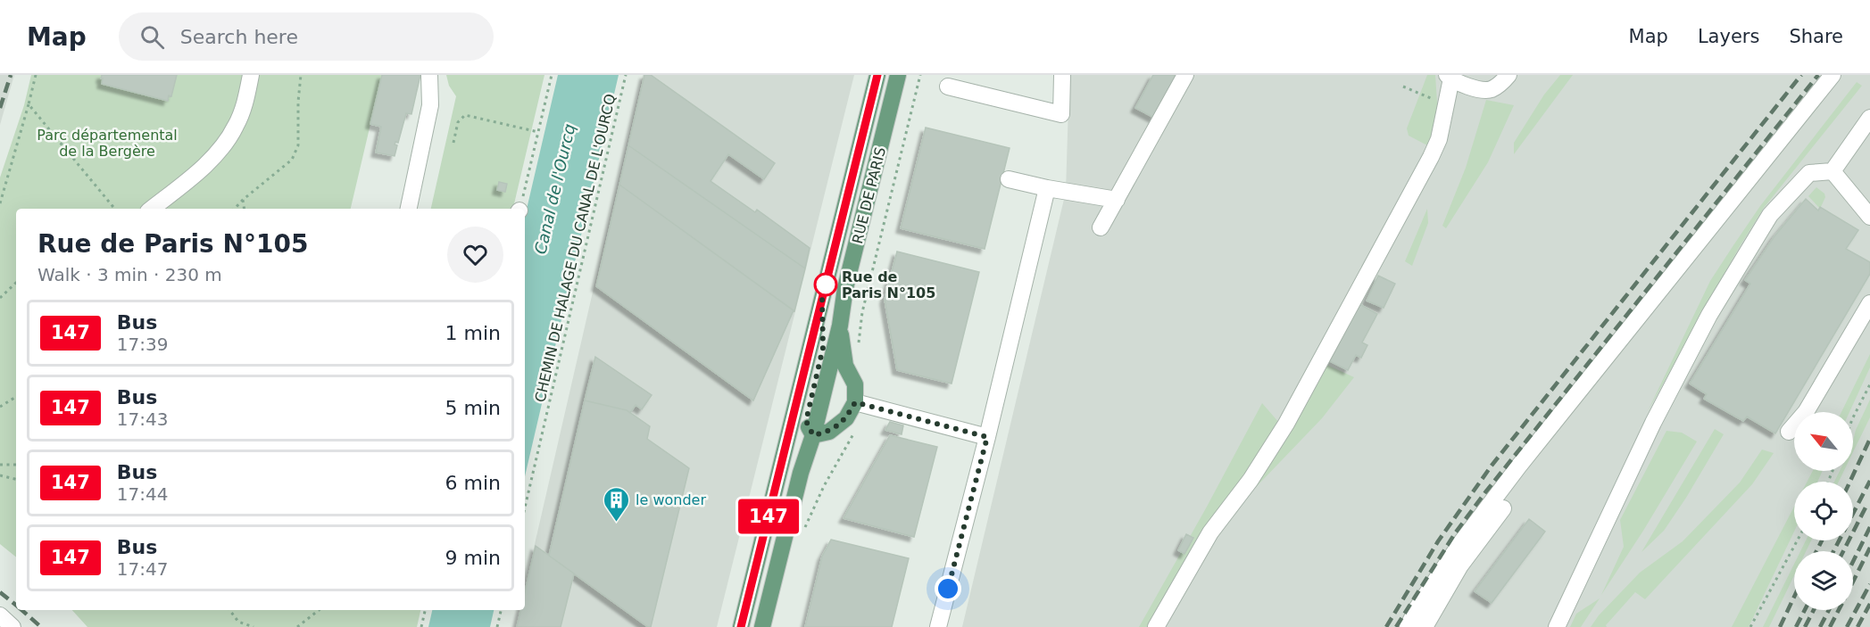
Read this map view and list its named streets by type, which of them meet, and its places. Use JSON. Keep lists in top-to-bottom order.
{
  "streets": {
    "main road": ["RUE DE PARIS"],
    "path": ["CHEMIN DE HALAGE DU CANAL DE L'OURCQ"]
  },
  "water": ["Canal de l'Ourcq"],
  "parks": ["Parc départemental de la Bergère"],
  "places": {
    "other": ["Rue de Paris N°105"],
    "building": ["le wonder"]
  },
  "lines": ["bus line 147"],
  "north": "top left",
  "page": {
    "header": "Map",
    "search": "Search here",
    "nav": ["Map", "Layers", "Share"],
    "on_map": "147",
    "heading": ["Rue de Paris N°105", "Walk · 3 min · 230 m"],
    "list": [
      {
        "mark": "147",
        "name": "Bus",
        "note": "17:39",
        "value": "1 min"
      },
      {
        "mark": "147",
        "name": "Bus",
        "note": "17:43",
        "value": "5 min"
      },
      {
        "mark": "147",
        "name": "Bus",
        "note": "17:44",
        "value": "6 min"
      },
      {
        "mark": "147",
        "name": "Bus",
        "note": "17:47",
        "value": "9 min"
      }
    ]
  }
}
